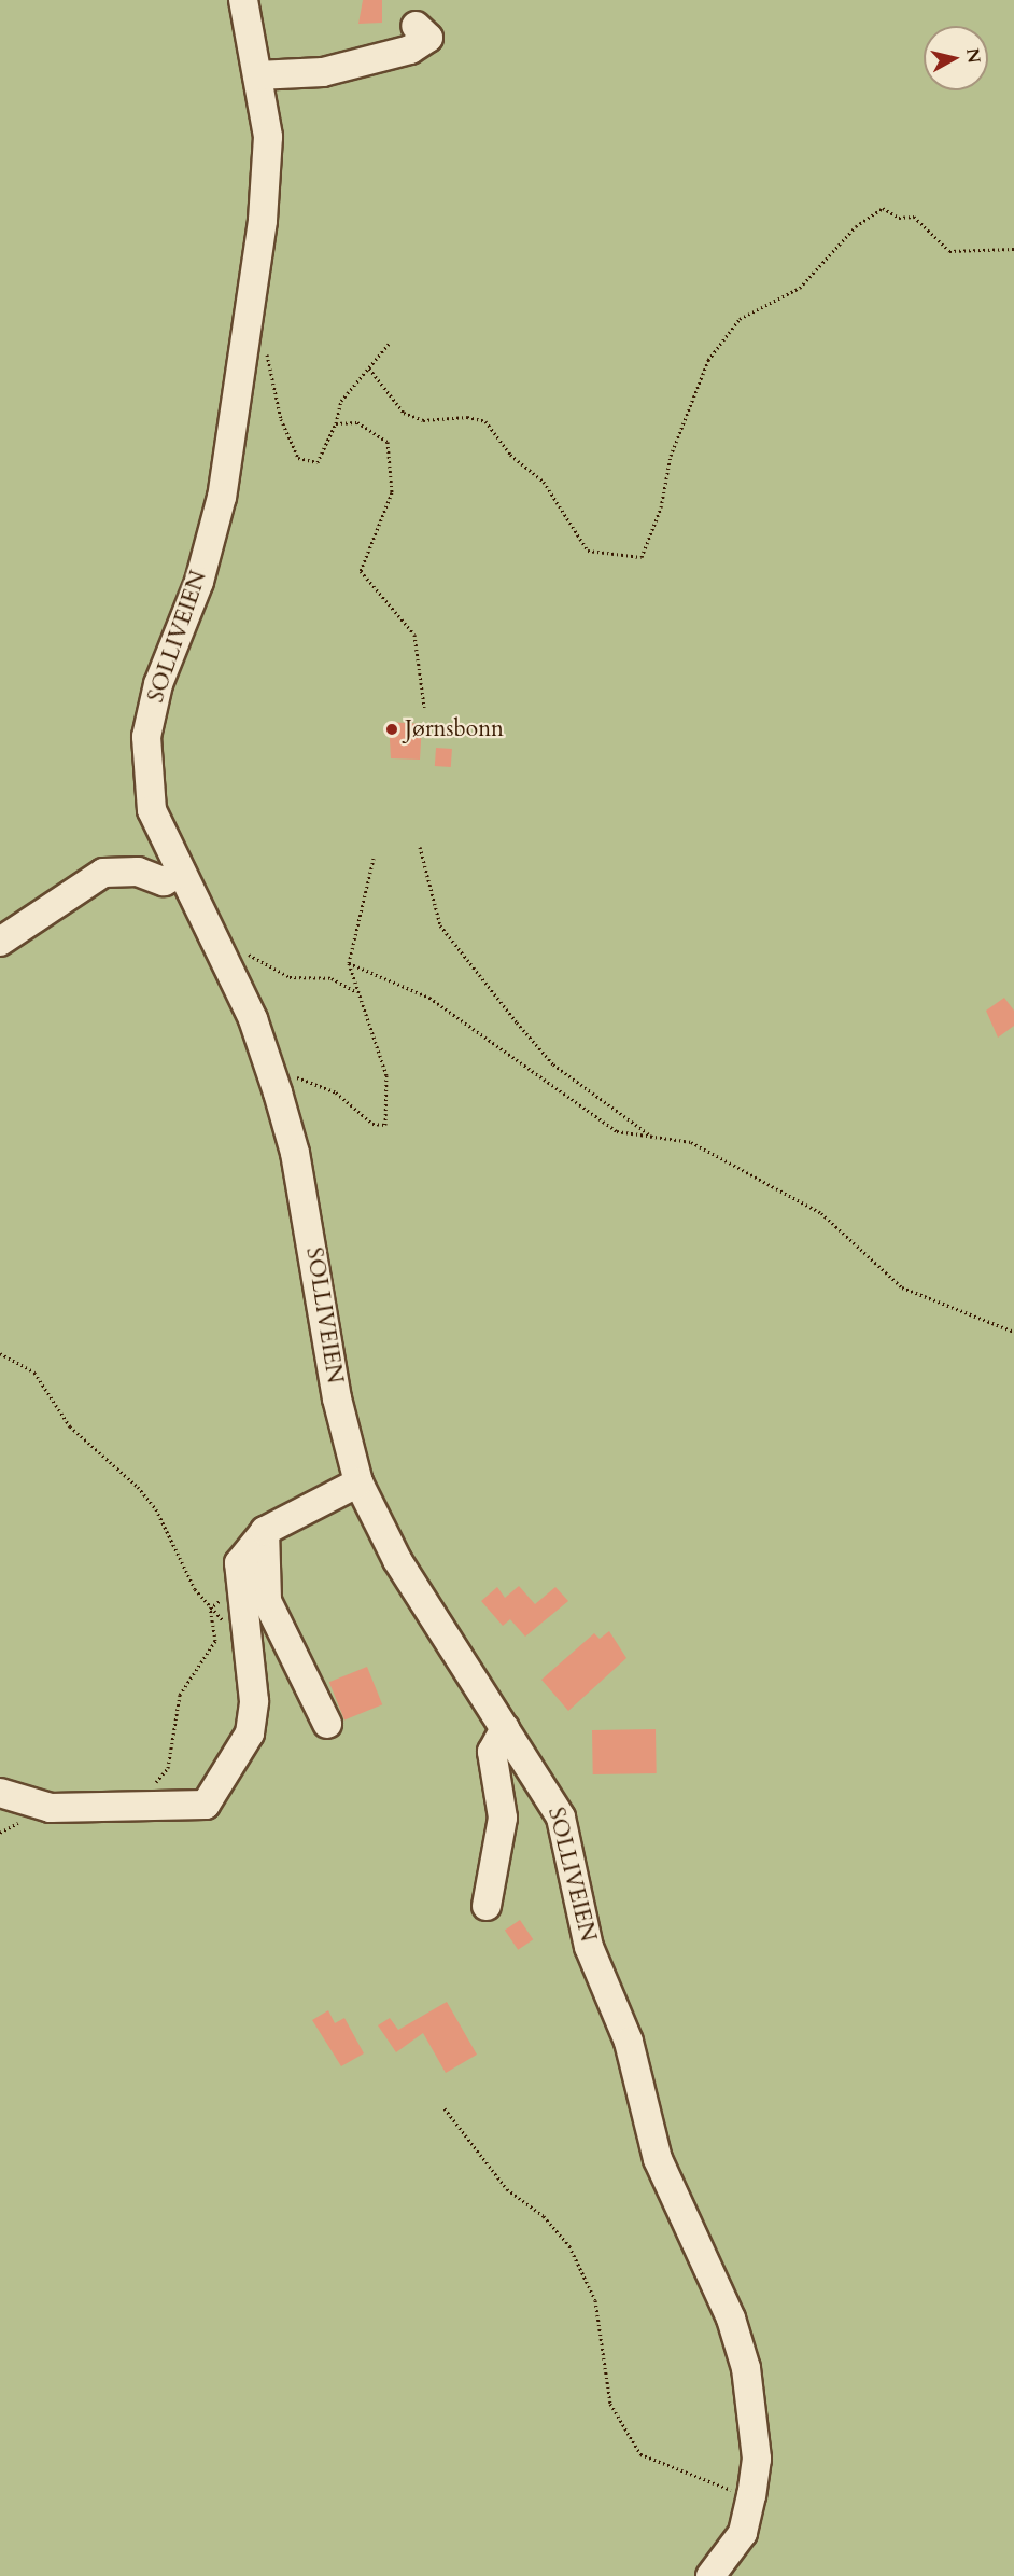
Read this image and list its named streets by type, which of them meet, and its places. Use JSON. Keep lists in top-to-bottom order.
{
  "streets": {
    "street": ["SOLLIVEIEN"]
  },
  "places": ["Jørnsbonn"],
  "north": "right"
}
